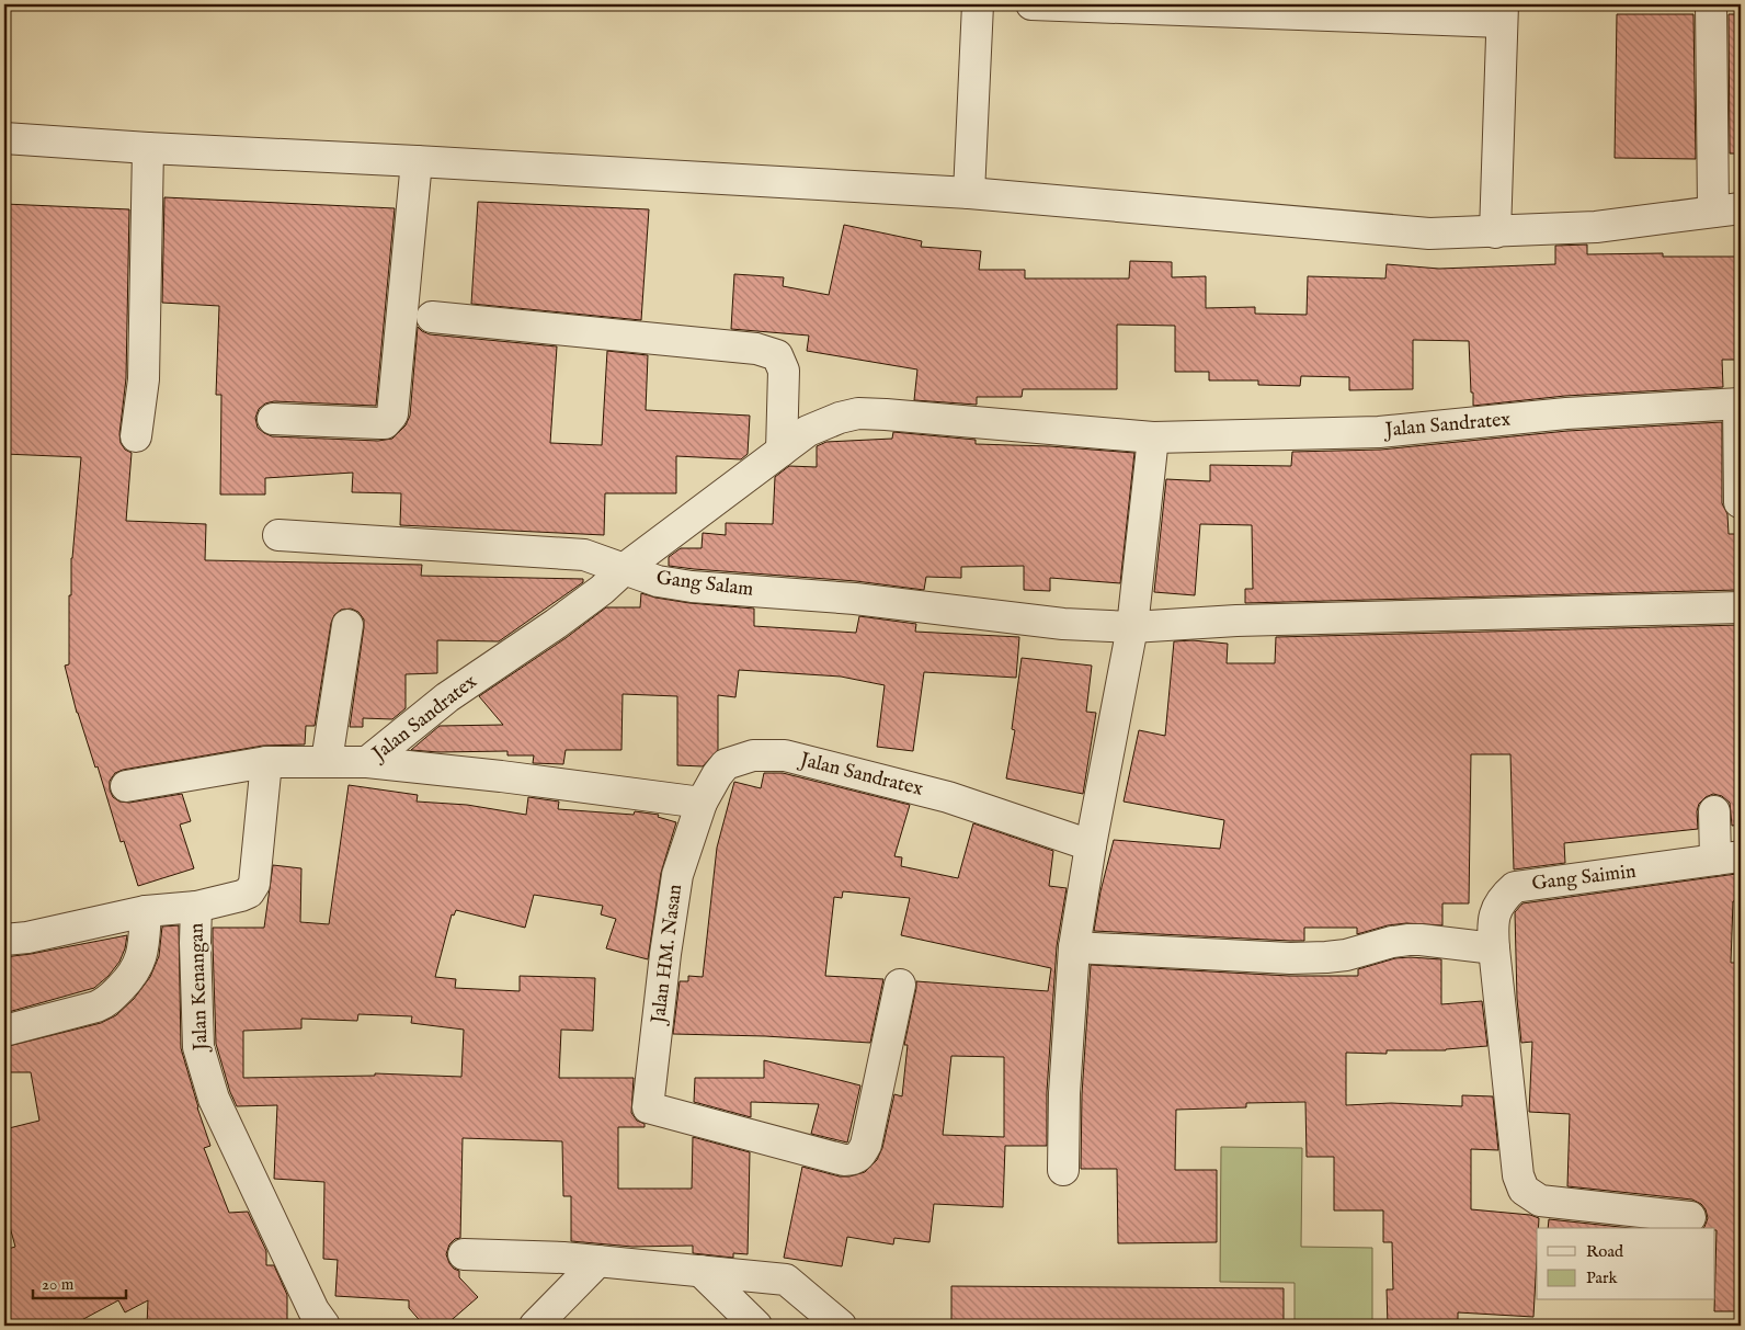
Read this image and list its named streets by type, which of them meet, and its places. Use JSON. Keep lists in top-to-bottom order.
{
  "streets": {
    "street": [
      "Jalan Sandratex",
      "Gang Salam",
      "Gang Saimin",
      "Jalan HM. Nasan",
      "Jalan Kenangan"
    ]
  },
  "crossings": [
    ["Jalan Sandratex", "Gang Salam"],
    ["Jalan Sandratex", "Jalan HM. Nasan"]
  ],
  "legend": ["Road", "Park"],
  "scale_bar": "20 m"
}
